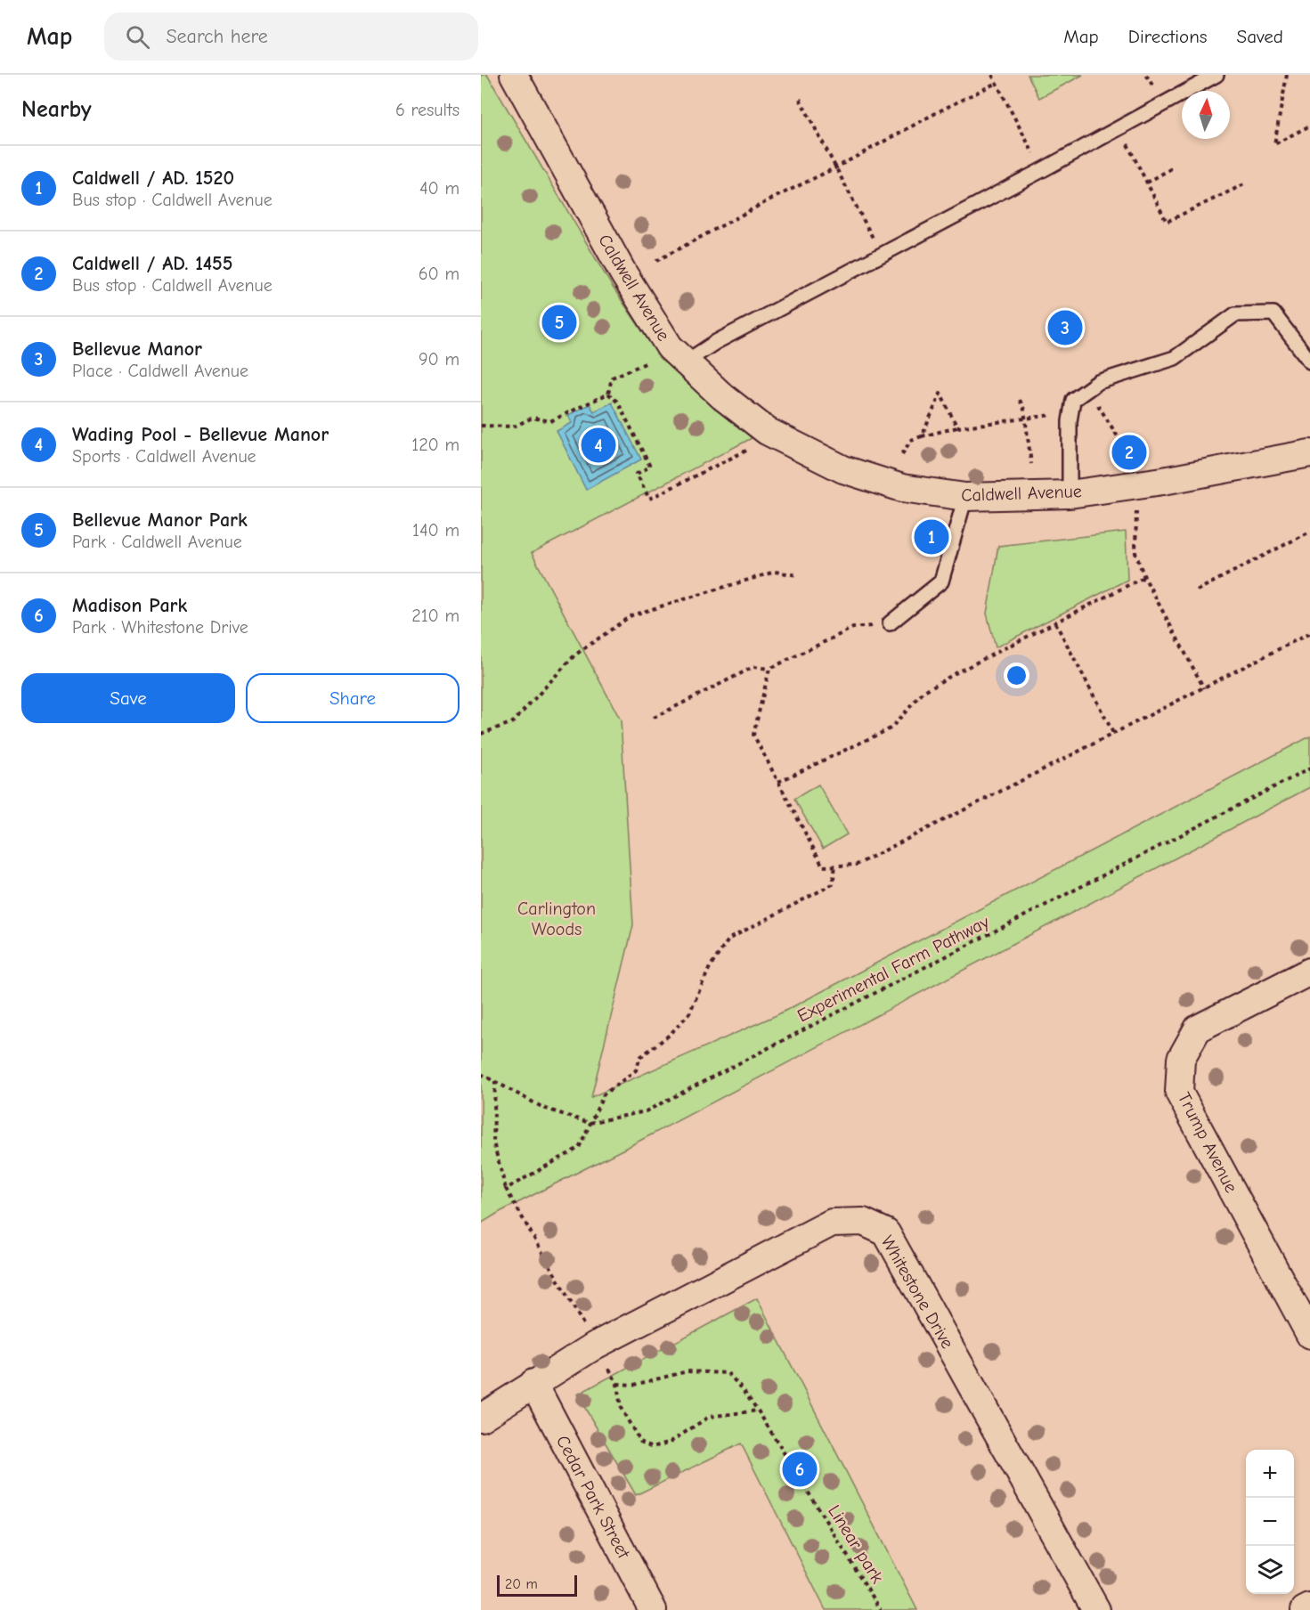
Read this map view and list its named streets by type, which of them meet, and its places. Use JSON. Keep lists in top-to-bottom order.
{
  "streets": {
    "street": [
      "Caldwell Avenue",
      "Trump Avenue",
      "Whitestone Drive",
      "Cedar Park Street"
    ],
    "path": ["Experimental Farm Pathway", "Linear park"]
  },
  "crossings": [
    ["Whitestone Drive", "Cedar Park Street"]
  ],
  "parks": ["Carlington Woods"],
  "scale_bar": "20 m",
  "north": "top",
  "page": {
    "header": "Map",
    "search": "Search here",
    "nav": ["Map", "Directions", "Saved"],
    "heading": ["Nearby", "6 results"],
    "list": [
      {
        "mark": "1",
        "name": "Caldwell / AD. 1520",
        "note": "Bus stop · Caldwell Avenue",
        "value": "40 m"
      },
      {
        "mark": "2",
        "name": "Caldwell / AD. 1455",
        "note": "Bus stop · Caldwell Avenue",
        "value": "60 m"
      },
      {
        "mark": "3",
        "name": "Bellevue Manor",
        "note": "Place · Caldwell Avenue",
        "value": "90 m"
      },
      {
        "mark": "4",
        "name": "Wading Pool - Bellevue Manor",
        "note": "Sports · Caldwell Avenue",
        "value": "120 m"
      },
      {
        "mark": "5",
        "name": "Bellevue Manor Park",
        "note": "Park · Caldwell Avenue",
        "value": "140 m"
      },
      {
        "mark": "6",
        "name": "Madison Park",
        "note": "Park · Whitestone Drive",
        "value": "210 m"
      }
    ],
    "pins": [
      "5",
      "3",
      "4",
      "2",
      "1",
      "6"
    ],
    "buttons": ["Save", "Share"],
    "map_buttons": ["+", "−"],
    "scale": "20 m"
  }
}
